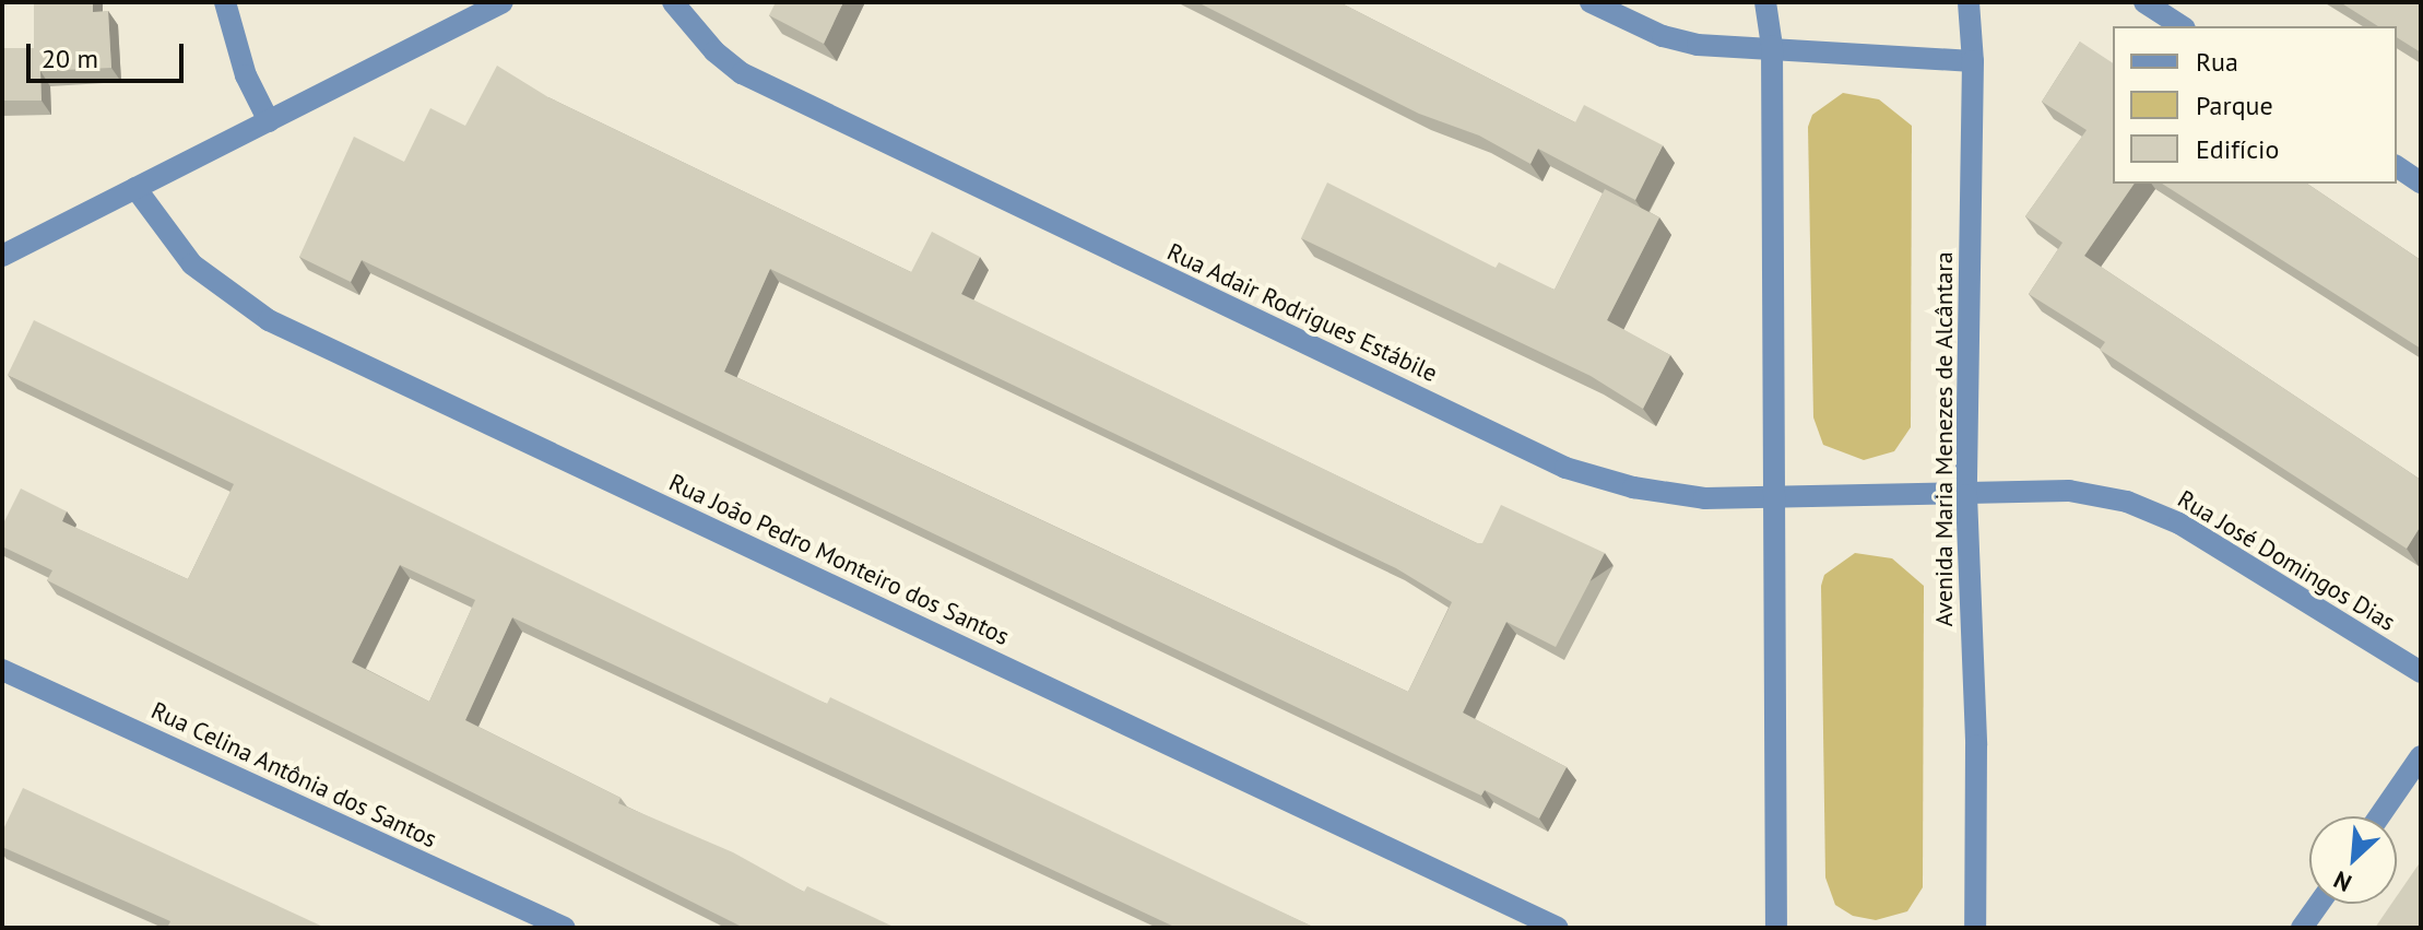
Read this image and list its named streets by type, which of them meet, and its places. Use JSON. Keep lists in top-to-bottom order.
{
  "streets": {
    "street": [
      "Rua Adair Rodrigues Estábile",
      "Avenida Maria Menezes de Alcântara",
      "Rua João Pedro Monteiro dos Santos",
      "Rua José Domingos Dias",
      "Rua Celina Antônia dos Santos"
    ]
  },
  "crossings": [
    ["Rua Adair Rodrigues Estábile", "Avenida Maria Menezes de Alcântara"],
    ["Rua Adair Rodrigues Estábile", "Rua José Domingos Dias"],
    ["Avenida Maria Menezes de Alcântara", "Rua José Domingos Dias"]
  ],
  "legend": ["Rua", "Parque", "Edifício"],
  "scale_bar": "20 m",
  "north": "bottom left"
}
